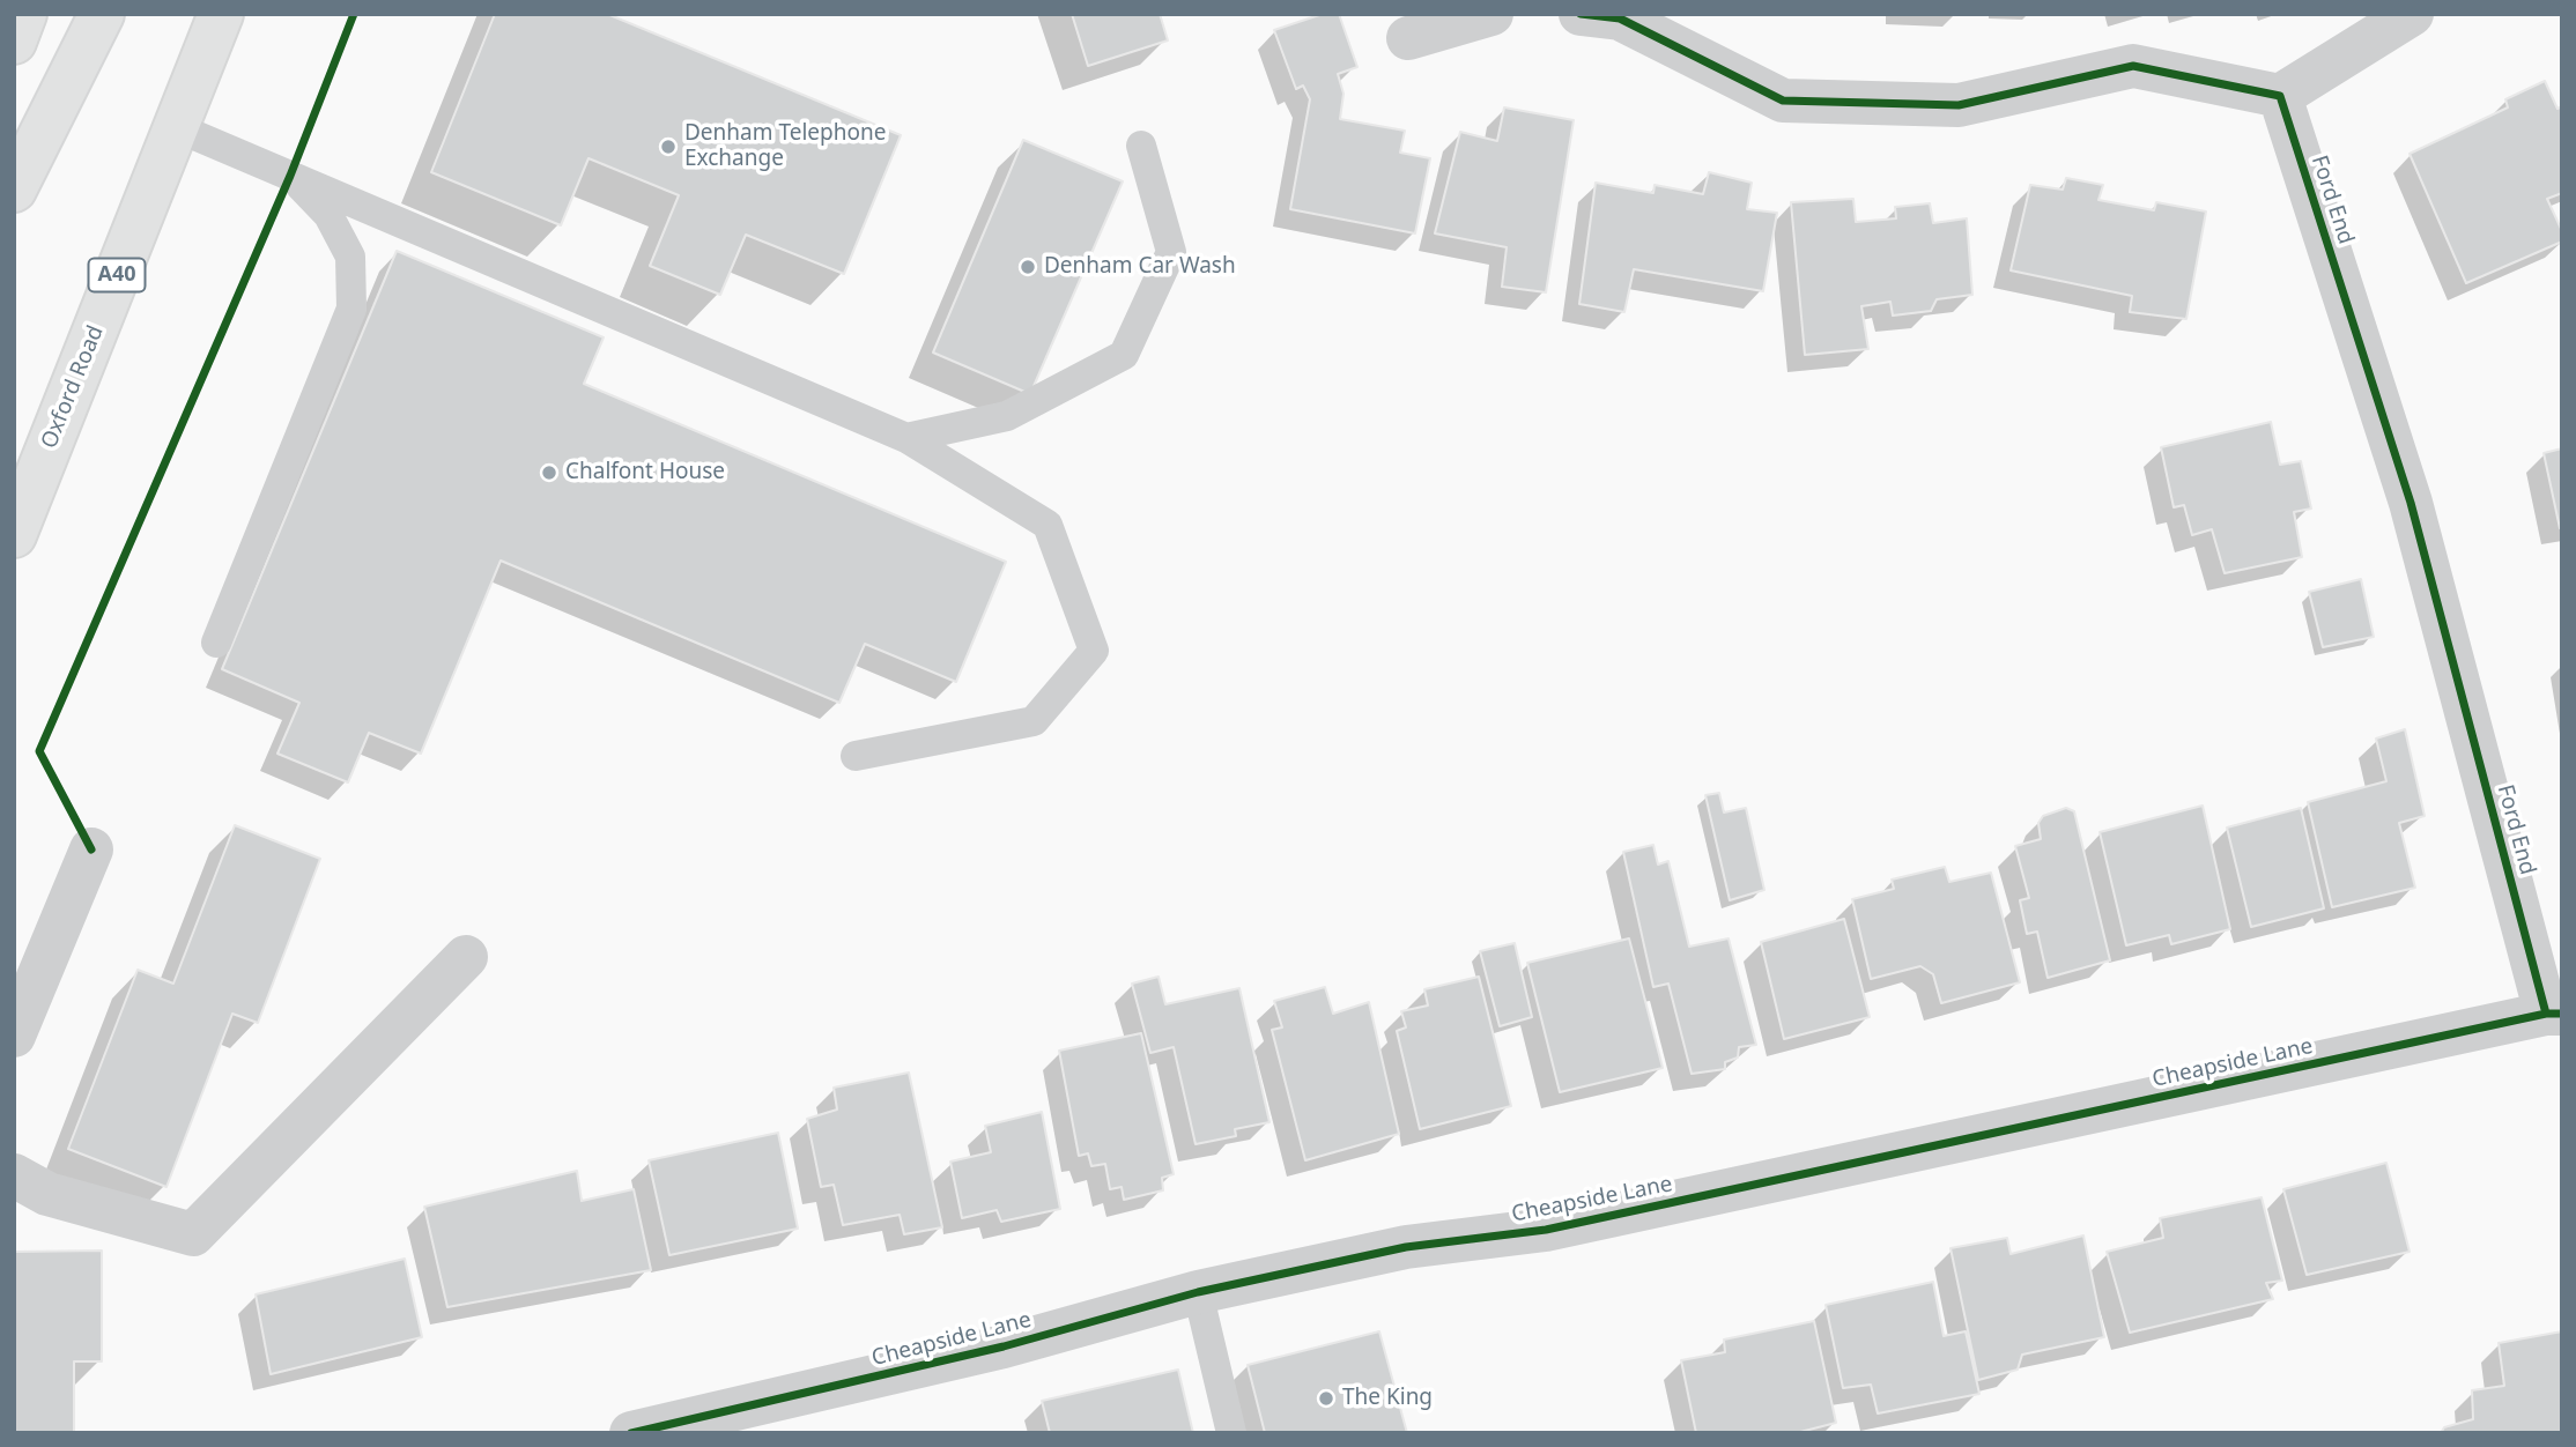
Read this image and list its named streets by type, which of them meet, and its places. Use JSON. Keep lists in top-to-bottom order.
{
  "streets": {
    "main road": ["A40", "Oxford Road"],
    "street": ["Ford End", "Cheapside Lane"]
  },
  "crossings": [
    ["Ford End", "Cheapside Lane"]
  ],
  "places": [
    "Denham Telephone Exchange",
    "Denham Car Wash",
    "Chalfont House",
    "The King"
  ]
}
